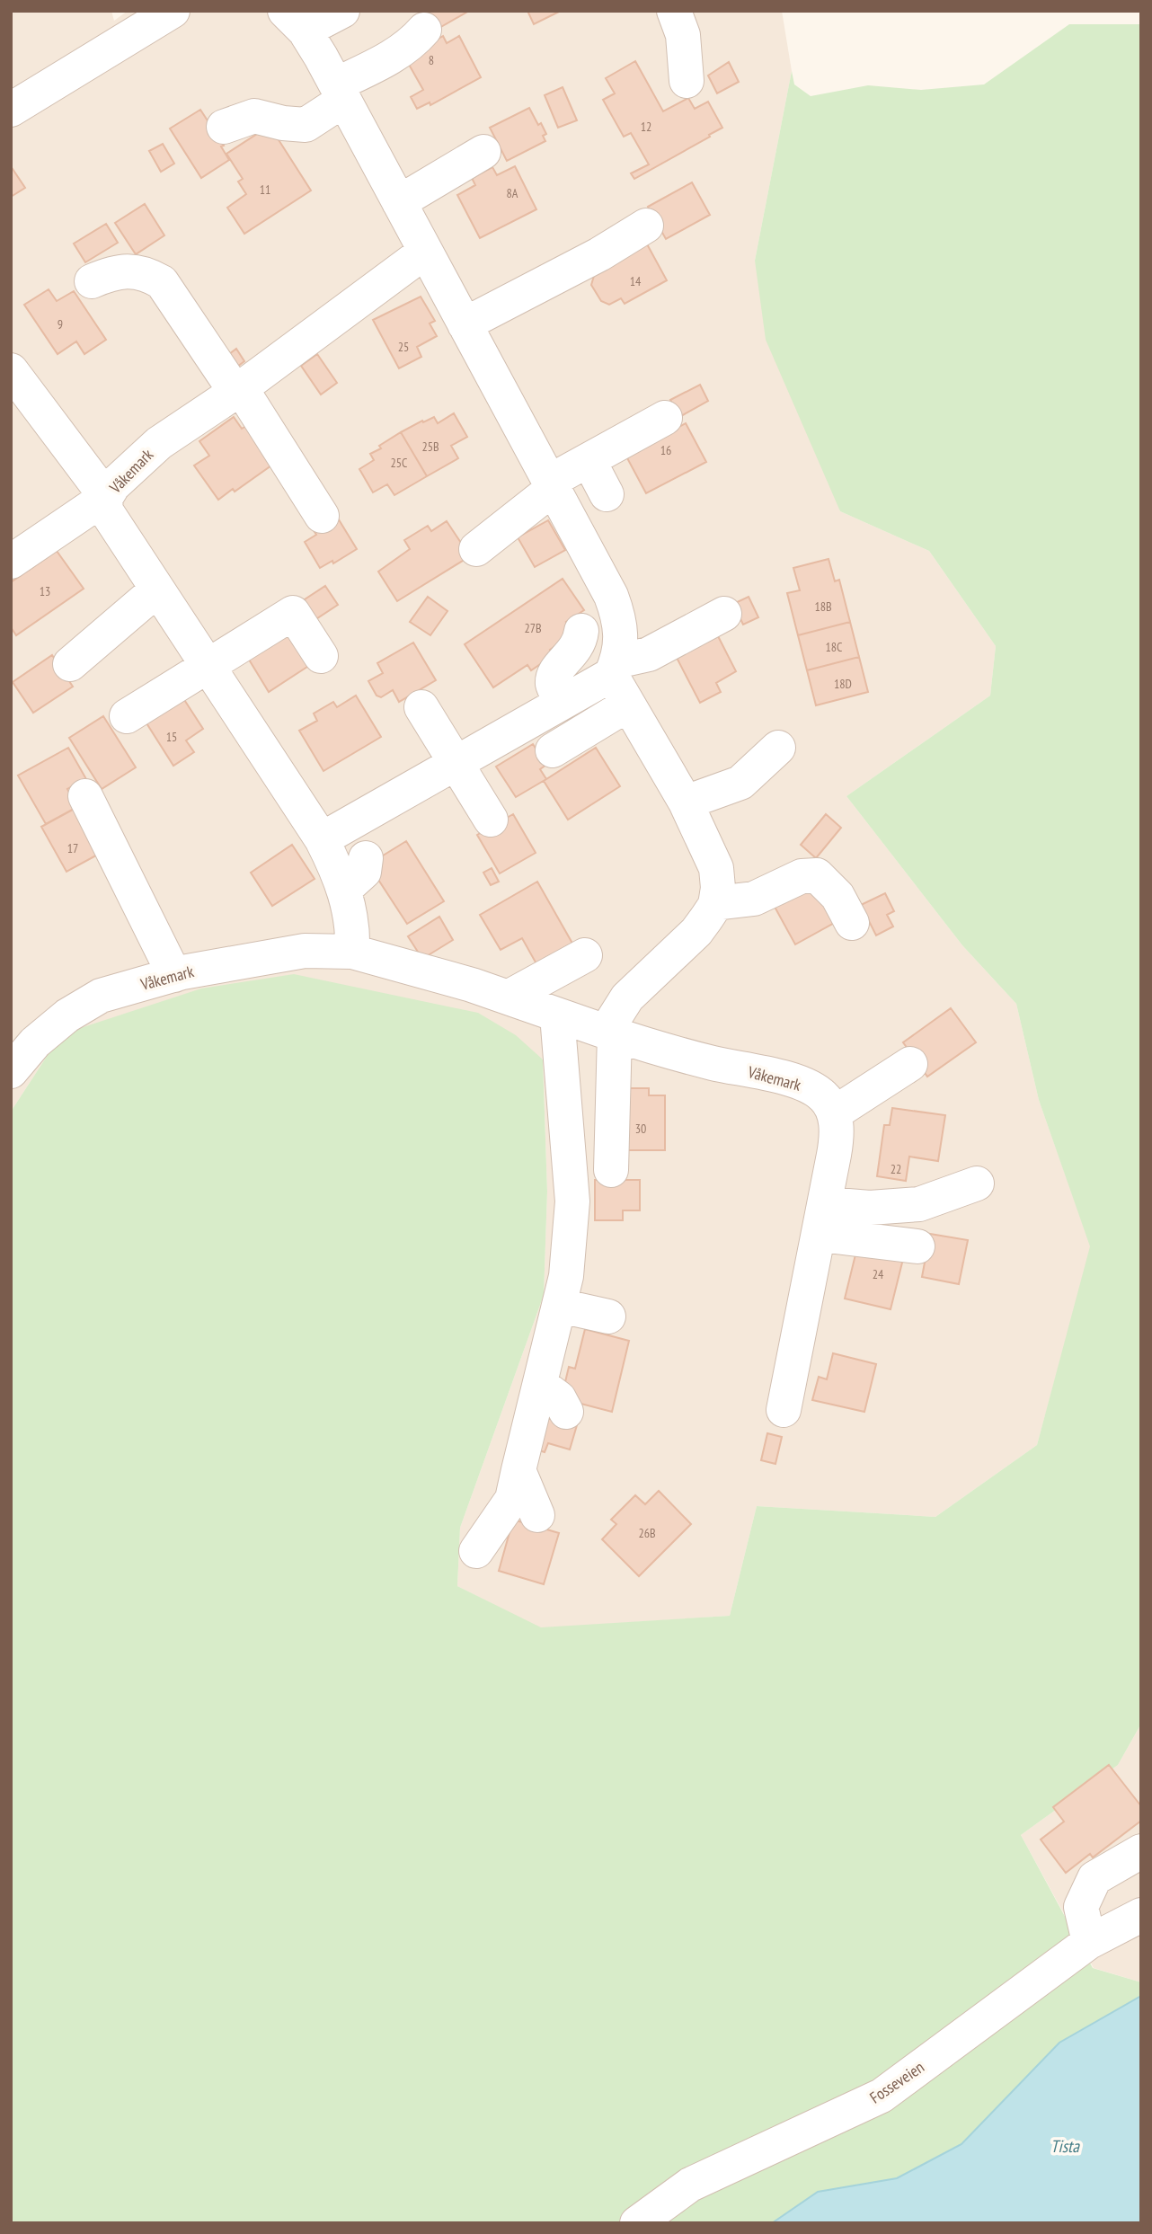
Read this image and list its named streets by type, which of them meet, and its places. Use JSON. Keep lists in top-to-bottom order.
{
  "streets": {
    "street": ["Våkemark", "Fosseveien"]
  },
  "water": ["Tista"],
  "house_numbers": [
    "8",
    "12",
    "11",
    "8A",
    "14",
    "9",
    "25",
    "25B",
    "16",
    "25C",
    "13",
    "18B",
    "27B",
    "18C",
    "18D",
    "15",
    "17",
    "30",
    "22",
    "24",
    "26B"
  ]
}
